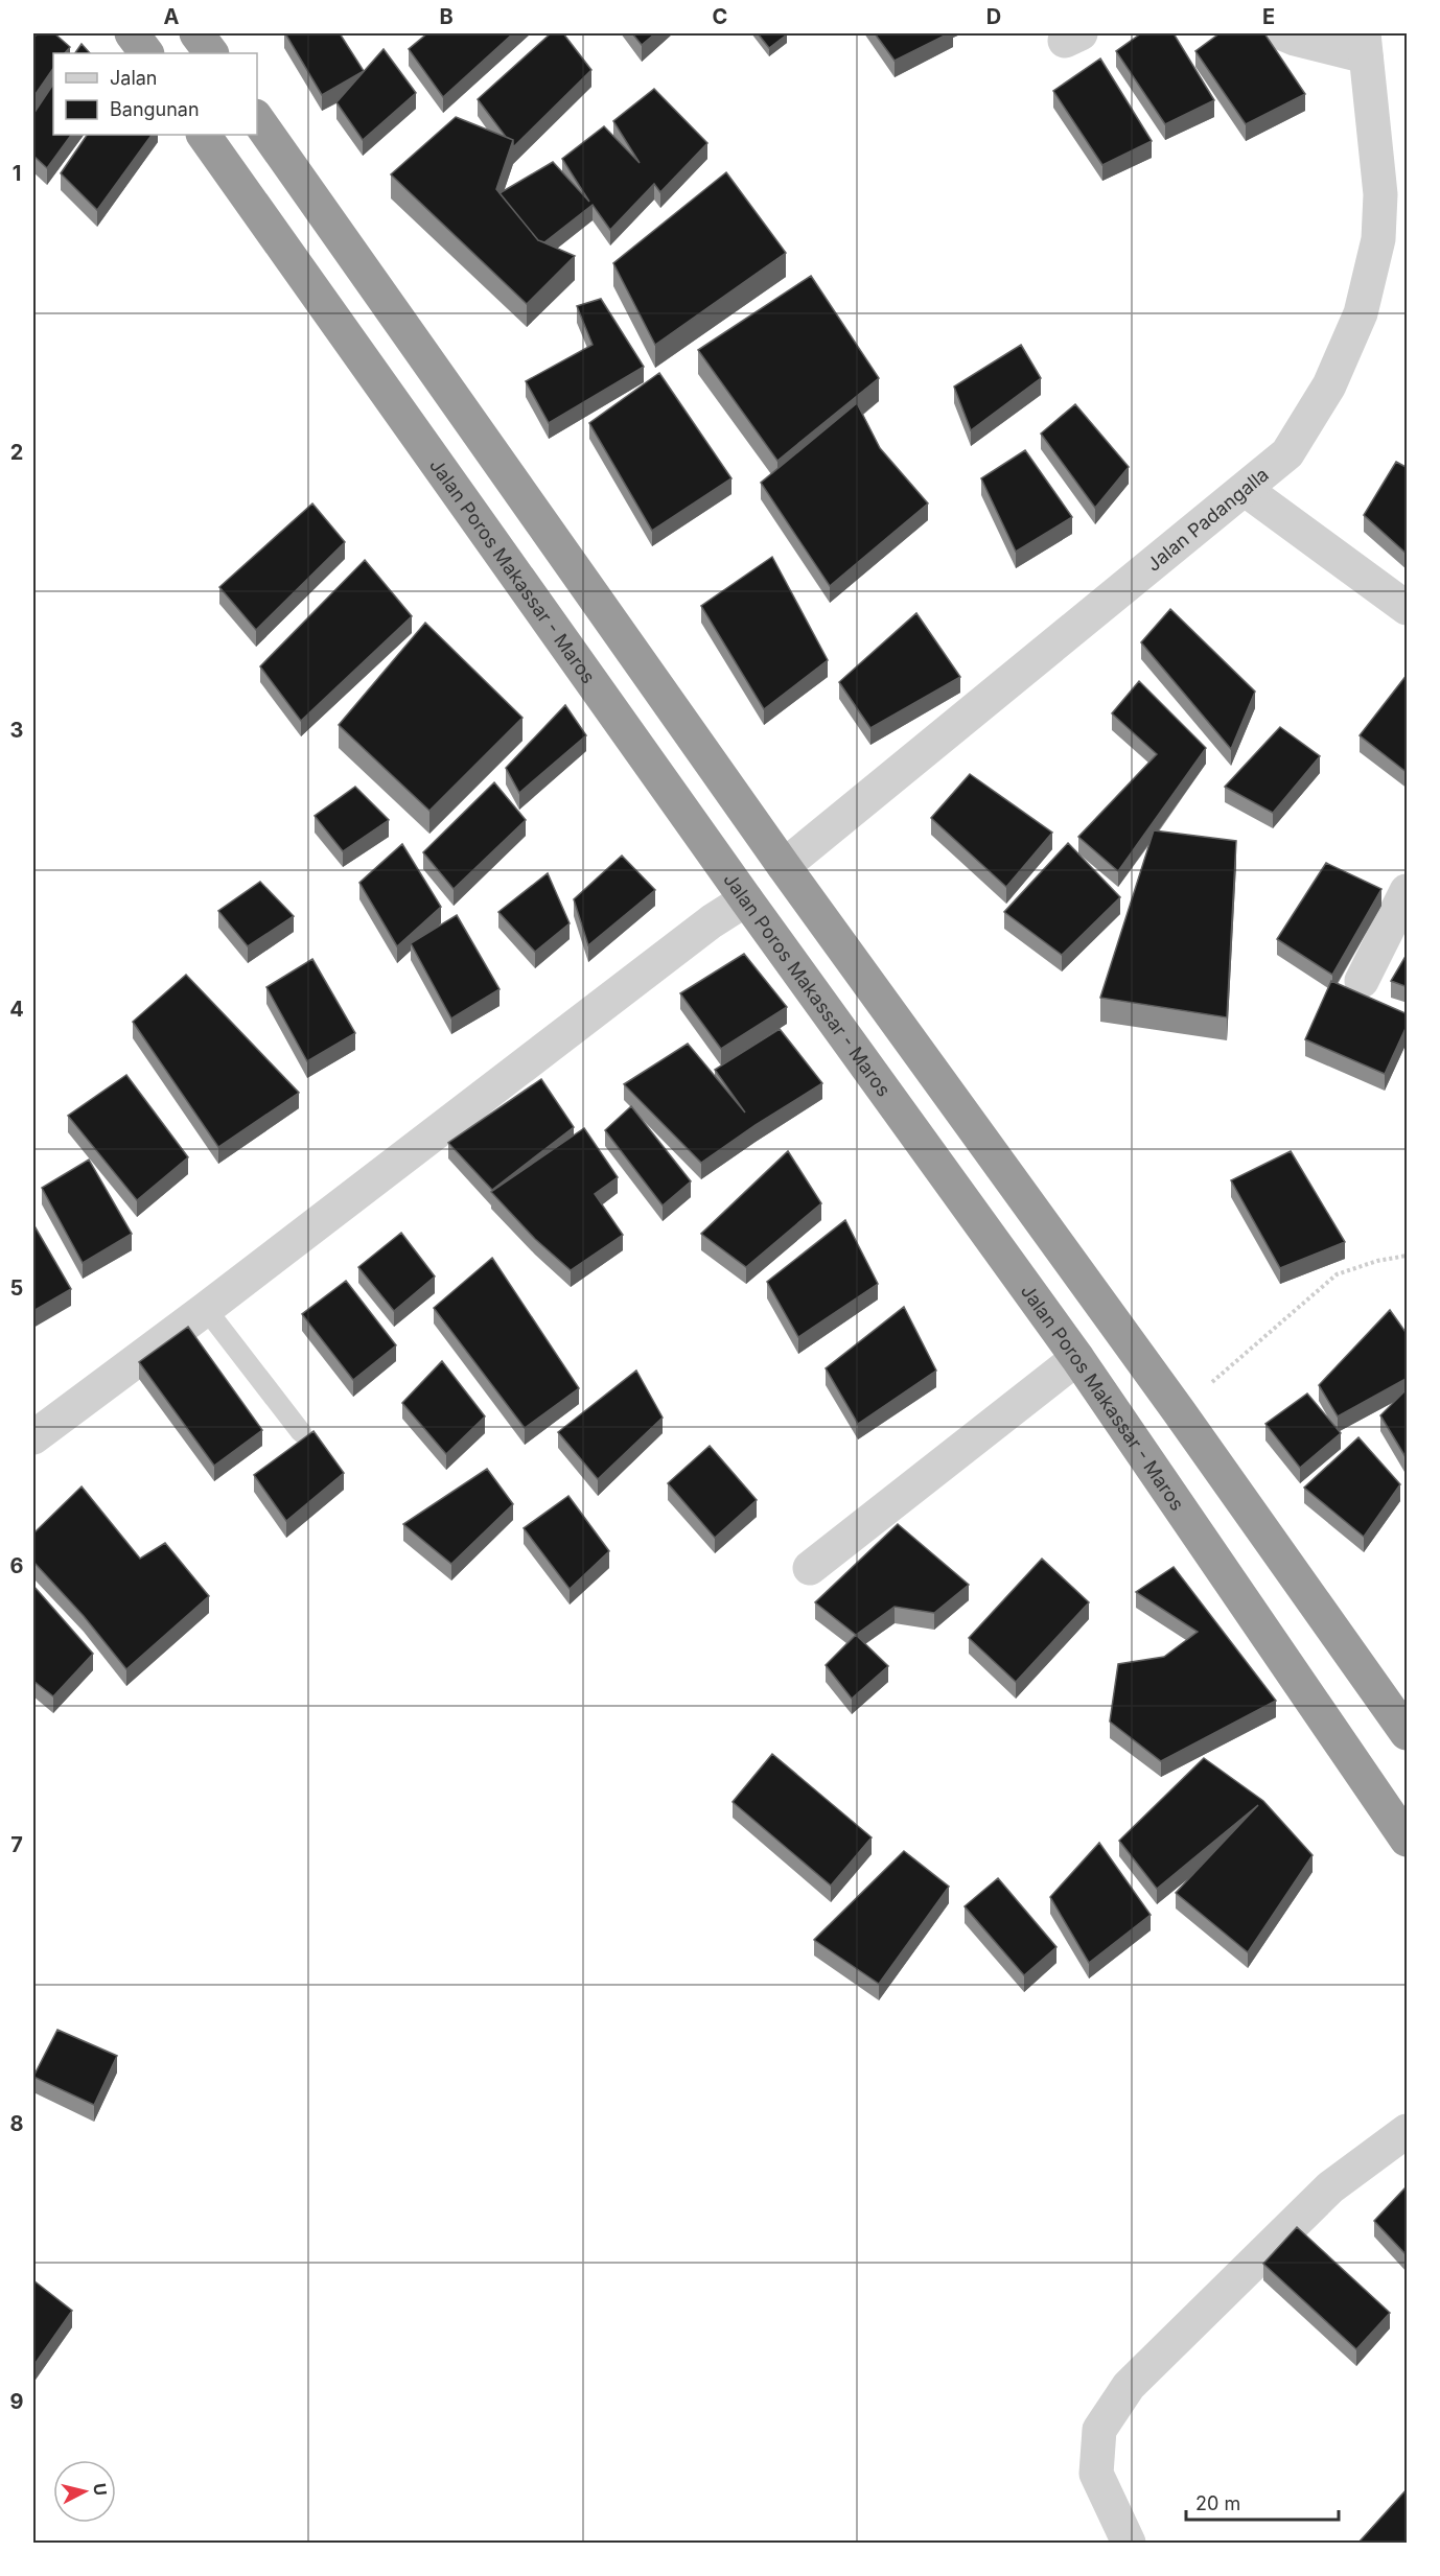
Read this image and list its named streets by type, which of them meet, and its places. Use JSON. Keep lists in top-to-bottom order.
{
  "streets": {
    "highway": ["Jalan Poros Makassar - Maros"],
    "street": ["Jalan Padangalla"]
  },
  "legend": ["Jalan", "Bangunan"],
  "scale_bar": "20 m",
  "north": "right",
  "grid": {
    "columns": [
      "A",
      "B",
      "C",
      "D",
      "E"
    ],
    "rows": [
      "1",
      "2",
      "3",
      "4",
      "5",
      "6",
      "7",
      "8",
      "9"
    ]
  }
}
